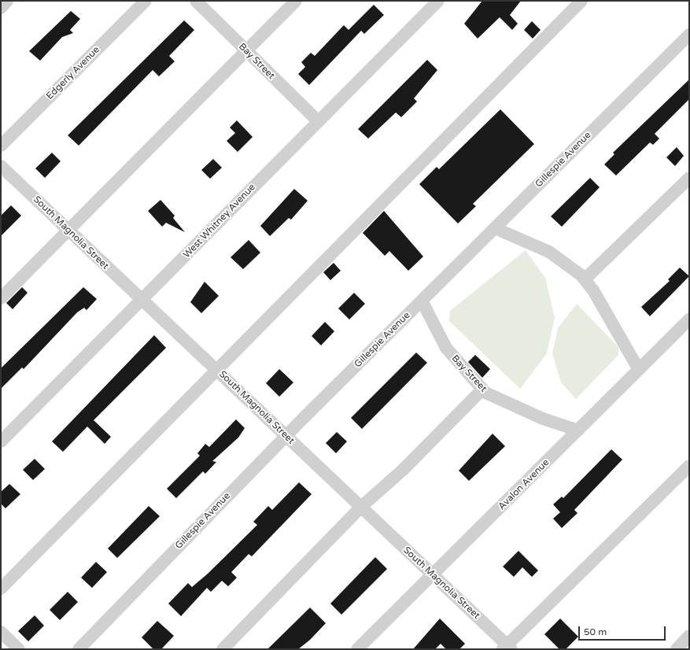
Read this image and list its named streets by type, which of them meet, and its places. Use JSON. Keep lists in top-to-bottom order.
{
  "streets": {
    "street": [
      "Bay Street",
      "Edgerly Avenue",
      "Gillespie Avenue",
      "West Whitney Avenue",
      "South Magnolia Street",
      "Avalon Avenue"
    ]
  },
  "crossings": [
    ["Bay Street", "Gillespie Avenue"],
    ["Bay Street", "West Whitney Avenue"],
    ["Bay Street", "Avalon Avenue"],
    ["Gillespie Avenue", "South Magnolia Street"],
    ["West Whitney Avenue", "South Magnolia Street"],
    ["South Magnolia Street", "Avalon Avenue"]
  ],
  "scale_bar": "50 m"
}
